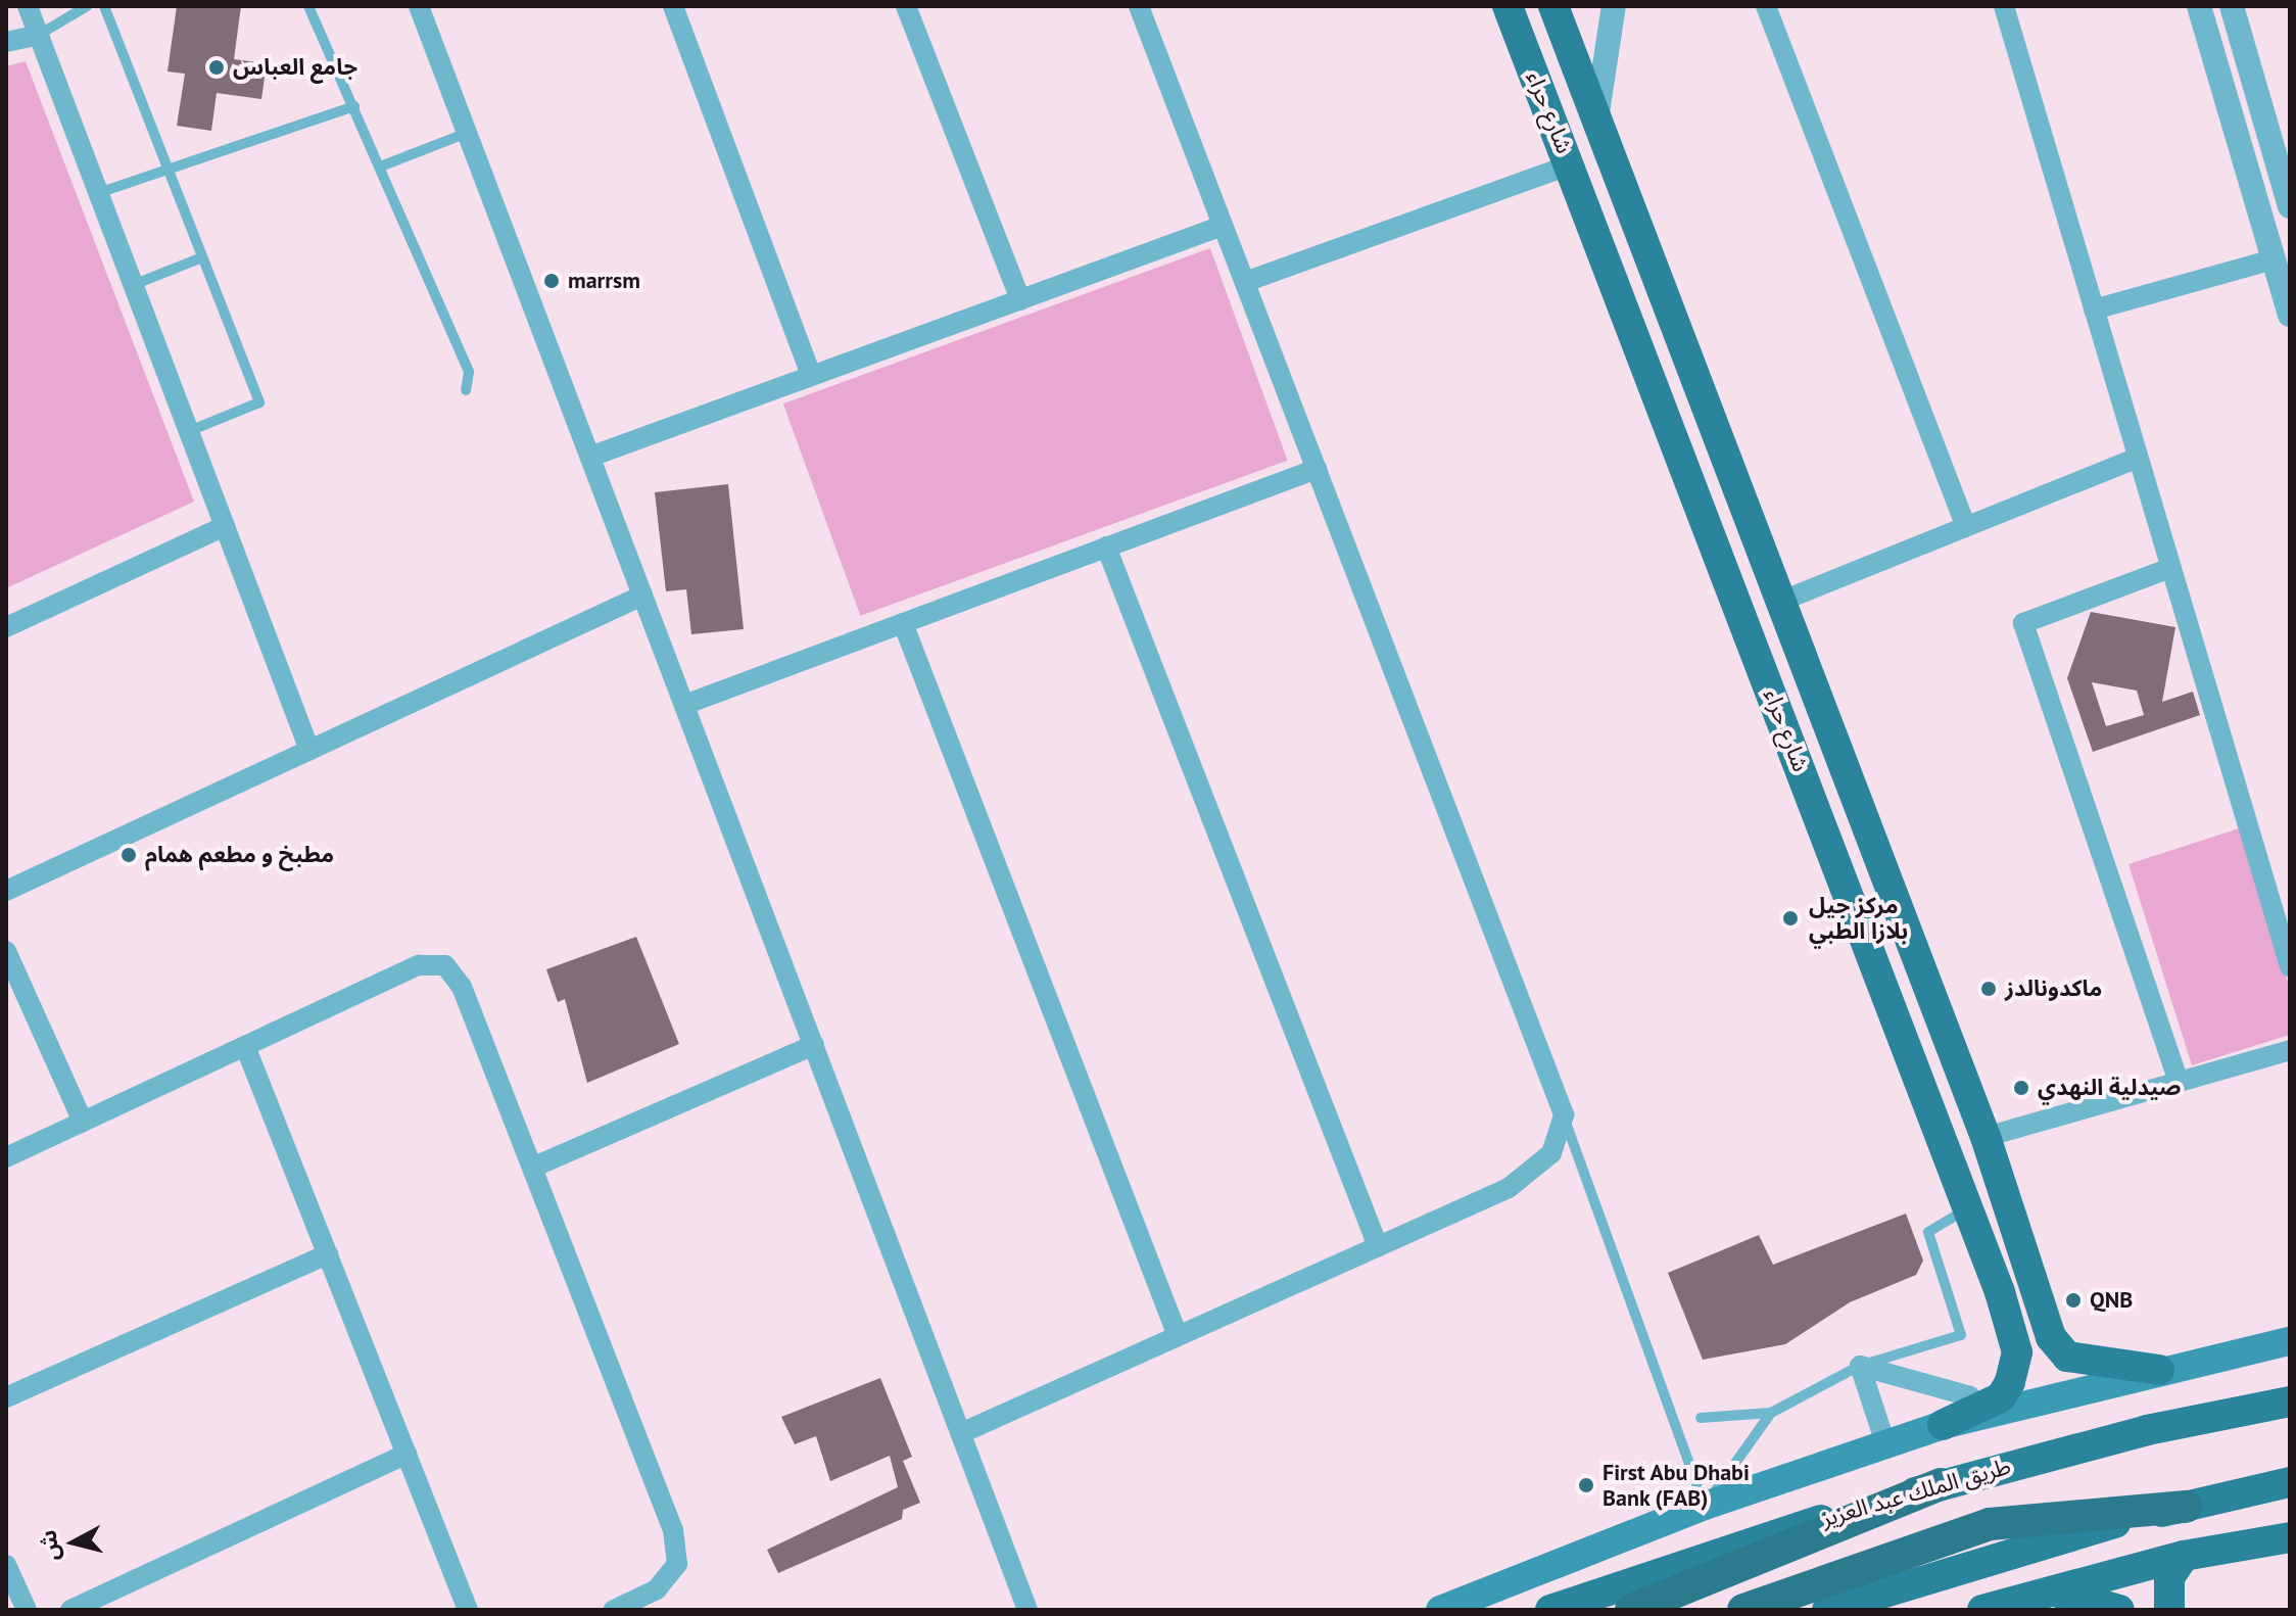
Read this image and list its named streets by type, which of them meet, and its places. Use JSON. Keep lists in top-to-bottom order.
{
  "streets": {
    "main road": ["شارع حراء", "طريق الملك عبد العزيز"]
  },
  "places": [
    "جامع العباس",
    "marrsm",
    "مطبخ و مطعم همام",
    "مركز جيل بلازا الطبي",
    "ماكدونالدز",
    "صيدلية النهدي",
    "QNB",
    "First Abu Dhabi Bank (FAB)"
  ],
  "north": "left"
}
